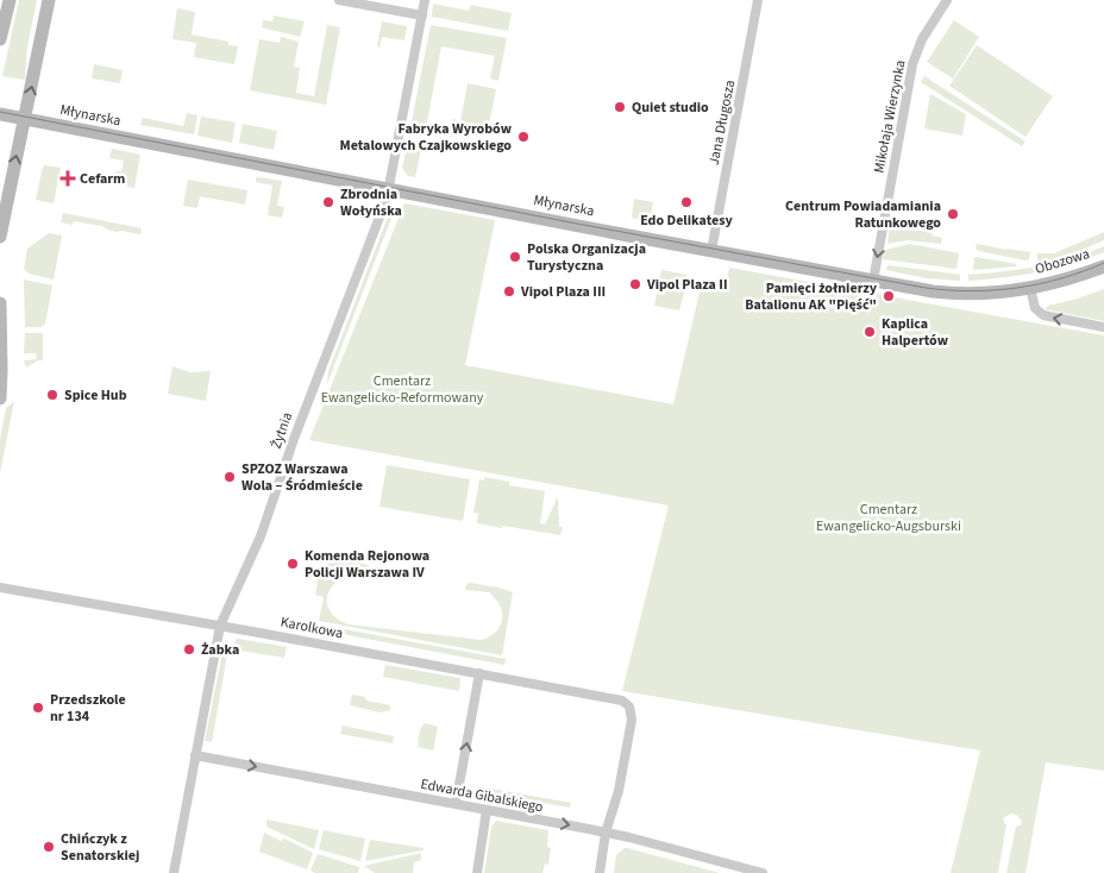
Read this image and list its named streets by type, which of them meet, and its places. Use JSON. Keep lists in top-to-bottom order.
{
  "streets": {
    "street": [
      "Młynarska",
      "Mikołaja Wierzynka",
      "Jana Długosza",
      "Obozowa",
      "Żytnia",
      "Karolkowa",
      "Edwarda Gibalskiego"
    ]
  },
  "crossings": [
    ["Młynarska", "Mikołaja Wierzynka"],
    ["Młynarska", "Jana Długosza"],
    ["Młynarska", "Obozowa"],
    ["Młynarska", "Żytnia"],
    ["Żytnia", "Karolkowa"],
    ["Żytnia", "Edwarda Gibalskiego"],
    ["Karolkowa", "Edwarda Gibalskiego"]
  ],
  "one_way": ["Mikołaja Wierzynka", "Edwarda Gibalskiego"],
  "parks": ["Cmentarz Ewangelicko-Reformowany", "Cmentarz Ewangelicko-Augsburski"],
  "places": {
    "other": [
      "Quiet studio",
      "Fabryka Wyrobów Metalowych Czajkowskiego",
      "Zbrodnia Wołyńska",
      "Edo Delikatesy",
      "Centrum Powiadamiania Ratunkowego",
      "Polska Organizacja Turystyczna",
      "Vipol Plaza II",
      "Vipol Plaza III",
      "Pamięci żołnierzy Batalionu AK \"Pięść\"",
      "Kaplica Halpertów",
      "Spice Hub",
      "SPZOZ Warszawa Wola – Śródmieście",
      "Komenda Rejonowa Policji Warszawa IV",
      "Żabka",
      "Przedszkole nr 134",
      "Chińczyk z Senatorskiej"
    ],
    "health": ["Cefarm"]
  }
}
